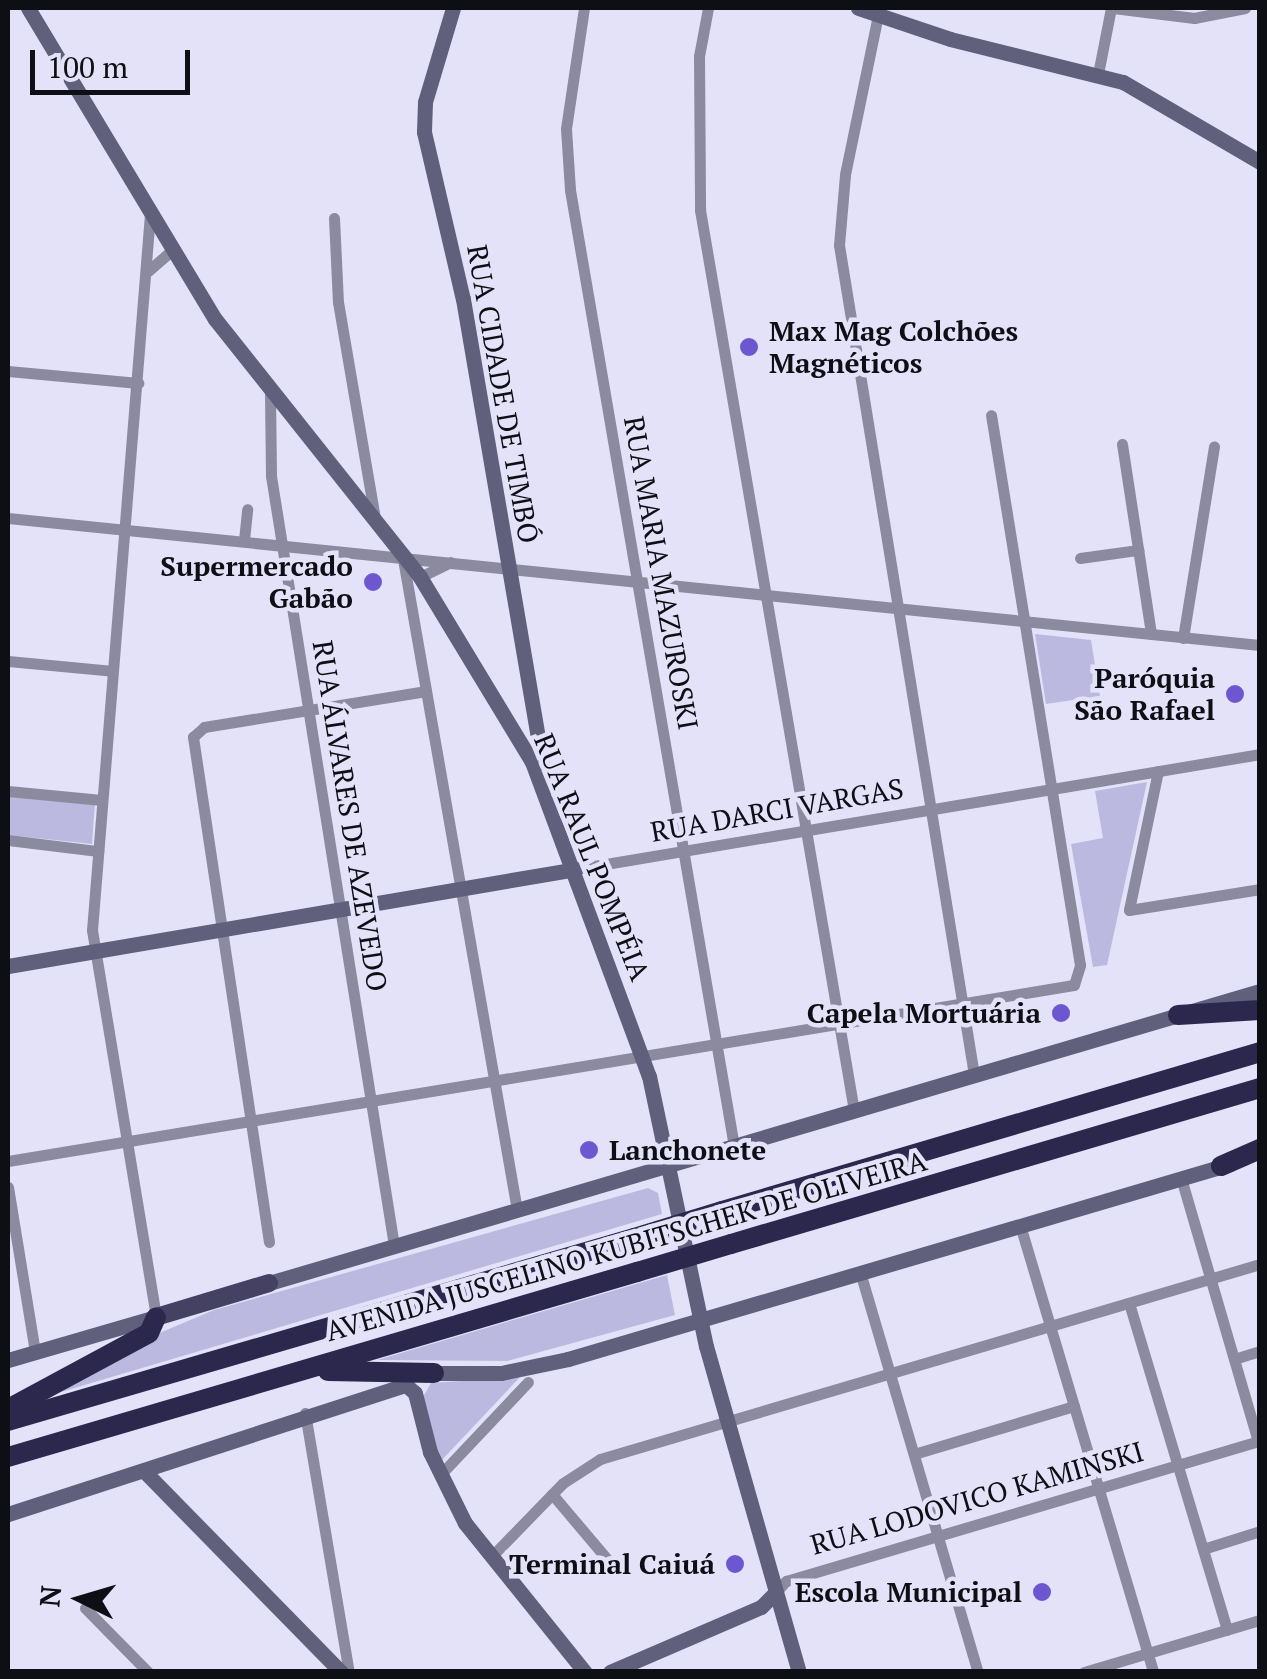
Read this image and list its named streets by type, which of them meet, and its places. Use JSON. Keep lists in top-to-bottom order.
{
  "streets": {
    "highway": ["AVENIDA JUSCELINO KUBITSCHEK DE OLIVEIRA"],
    "main road": [
      "RUA CIDADE DE TIMBÓ",
      "RUA DARCI VARGAS",
      "RUA RAUL POMPÉIA",
      "RUA LODOVICO KAMINSKI"
    ],
    "street": ["RUA MARIA MAZUROSKI", "RUA ÁLVARES DE AZEVEDO"]
  },
  "crossings": [
    ["RUA CIDADE DE TIMBÓ", "RUA RAUL POMPÉIA"],
    ["RUA MARIA MAZUROSKI", "RUA DARCI VARGAS"],
    ["RUA DARCI VARGAS", "RUA ÁLVARES DE AZEVEDO"],
    ["RUA DARCI VARGAS", "RUA RAUL POMPÉIA"],
    ["RUA ÁLVARES DE AZEVEDO", "RUA RAUL POMPÉIA"],
    ["RUA RAUL POMPÉIA", "RUA LODOVICO KAMINSKI"]
  ],
  "places": [
    "Max Mag Colchões Magnéticos",
    "Supermercado Gabão",
    "Paróquia São Rafael",
    "Capela Mortuária",
    "Lanchonete",
    "Terminal Caiuá",
    "Escola Municipal"
  ],
  "scale_bar": "100 m",
  "north": "left"
}
